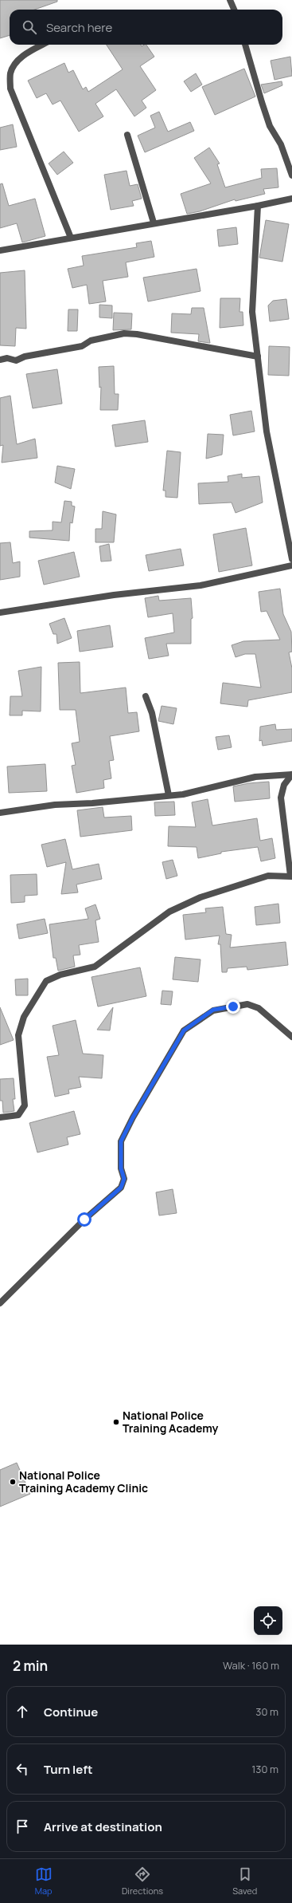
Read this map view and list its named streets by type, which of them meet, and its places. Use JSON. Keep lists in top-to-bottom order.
{
  "places": ["National Police Training Academy", "National Police Training Academy Clinic"],
  "page": {
    "search": "Search here",
    "heading": ["2 min", "Walk · 160 m"],
    "list": [
      ["Continue", "30 m"],
      ["Turn left", "130 m"],
      "Arrive at destination"
    ],
    "nav": ["Map", "Directions", "Saved"]
  }
}
